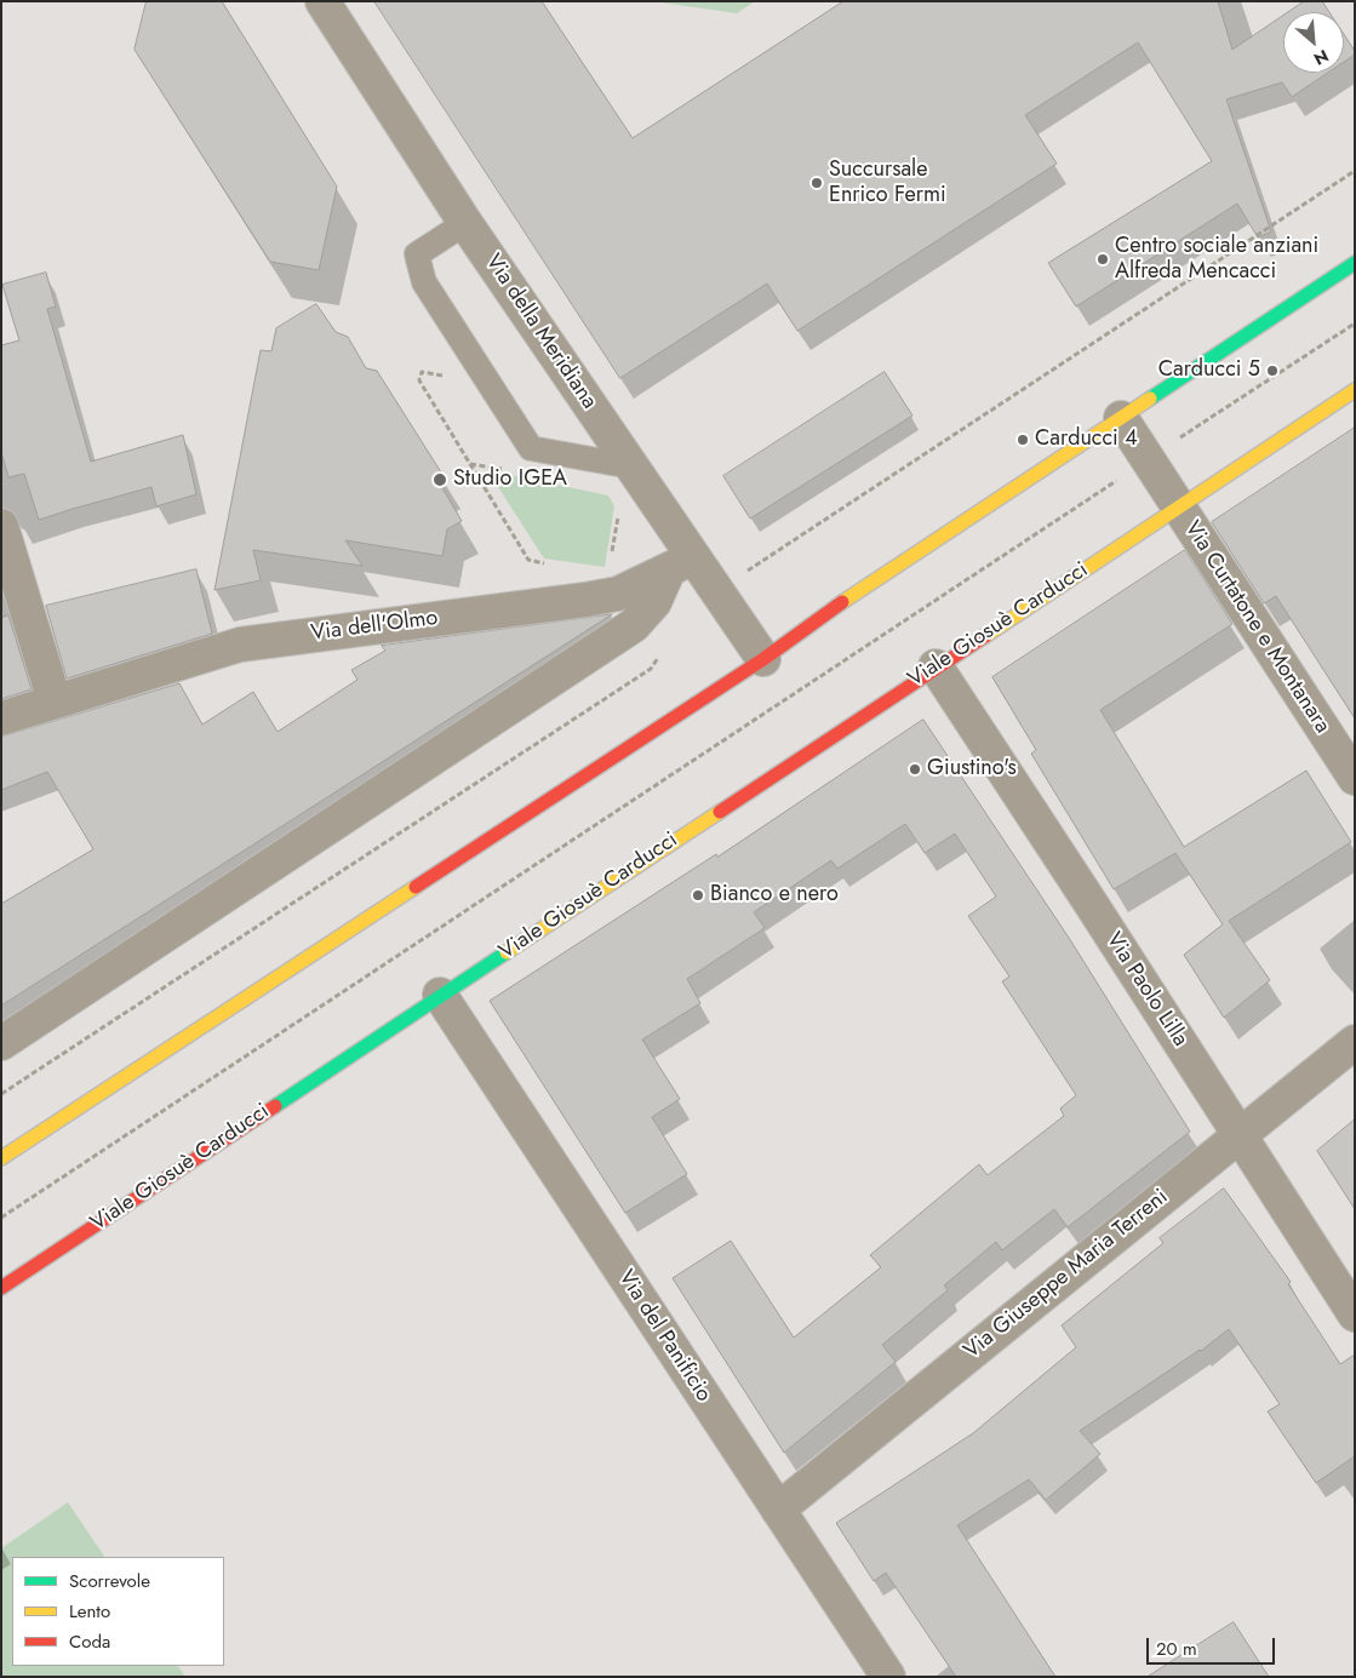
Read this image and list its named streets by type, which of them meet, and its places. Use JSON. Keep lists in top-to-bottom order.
{
  "streets": {
    "street": [
      "Via della Meridiana",
      "Viale Giosuè Carducci",
      "Via dell'Olmo",
      "Via Curtatone e Montanara",
      "Via Paolo Lilla",
      "Via Giuseppe Maria Terreni",
      "Via del Panificio"
    ]
  },
  "crossings": [
    ["Via della Meridiana", "Via dell'Olmo"],
    ["Viale Giosuè Carducci", "Via Curtatone e Montanara"],
    ["Viale Giosuè Carducci", "Via Paolo Lilla"],
    ["Viale Giosuè Carducci", "Via del Panificio"],
    ["Via Paolo Lilla", "Via Giuseppe Maria Terreni"],
    ["Via Giuseppe Maria Terreni", "Via del Panificio"]
  ],
  "places": [
    "Succursale Enrico Fermi",
    "Centro sociale anziani Alfreda Mencacci",
    "Carducci 5",
    "Carducci 4",
    "Studio IGEA",
    "Giustino's",
    "Bianco e nero"
  ],
  "legend": ["Scorrevole", "Lento", "Coda"],
  "scale_bar": "20 m",
  "north": "bottom right"
}
